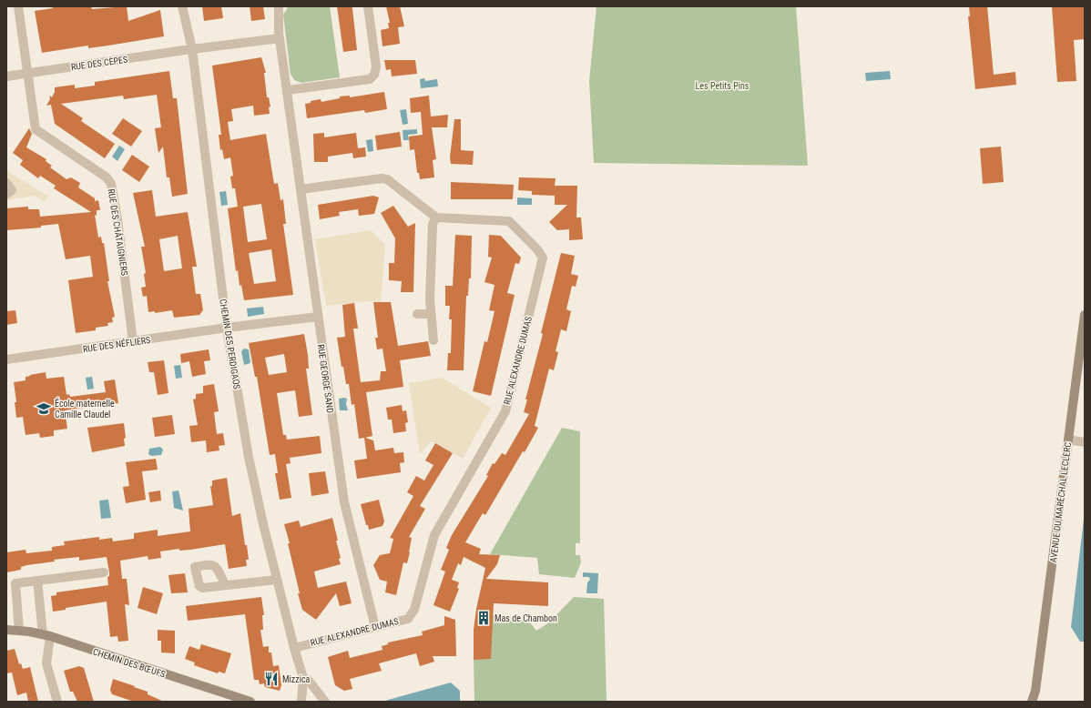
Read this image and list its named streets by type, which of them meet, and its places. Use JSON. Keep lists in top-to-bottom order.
{
  "streets": {
    "main road": ["AVENUE DU MARÉCHAL LECLERC", "CHEMIN DES BŒUFS"],
    "street": [
      "RUE DES CÈPES",
      "RUE DES CHÂTAIGNIERS",
      "RUE DES NÉFLIERS",
      "CHEMIN DES PERDIGAOS",
      "RUE ALEXANDRE DUMAS",
      "RUE GEORGE SAND"
    ]
  },
  "crossings": [
    ["RUE DES CÈPES", "RUE DES CHÂTAIGNIERS"],
    ["RUE DES CÈPES", "CHEMIN DES PERDIGAOS"],
    ["RUE DES CÈPES", "RUE GEORGE SAND"],
    ["RUE DES CHÂTAIGNIERS", "RUE DES NÉFLIERS"],
    ["RUE DES NÉFLIERS", "CHEMIN DES PERDIGAOS"],
    ["RUE DES NÉFLIERS", "RUE GEORGE SAND"],
    ["CHEMIN DES PERDIGAOS", "RUE ALEXANDRE DUMAS"],
    ["RUE ALEXANDRE DUMAS", "RUE GEORGE SAND"]
  ],
  "parks": ["Les Petits Pins"],
  "places": {
    "school or university": ["École maternelle Camille Claudel"],
    "building": ["Mas de Chambon"],
    "restaurant": ["Mizzica"]
  }
}
